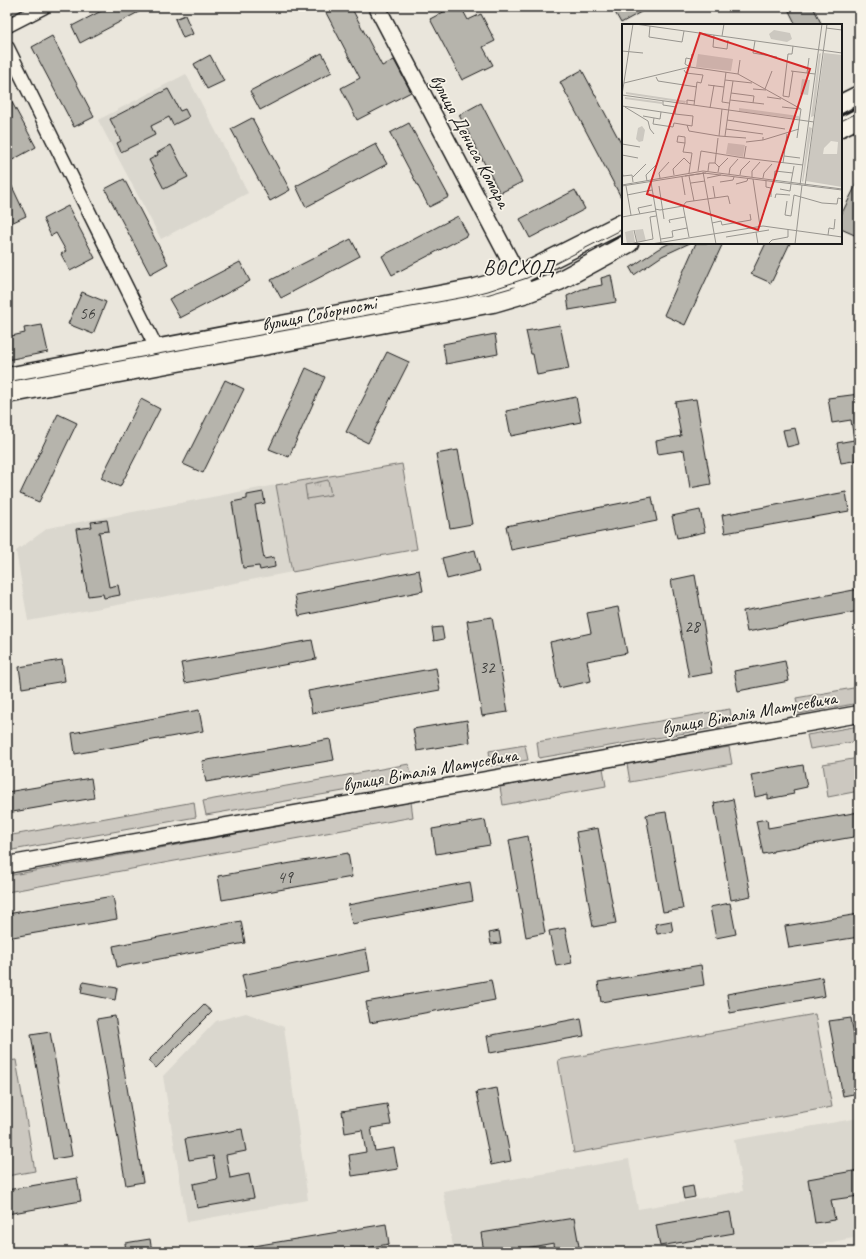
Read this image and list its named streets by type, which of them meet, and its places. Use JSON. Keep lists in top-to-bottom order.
{
  "streets": {
    "main road": ["вулиця Соборності"],
    "street": ["вулиця Дениса Комара", "вулиця Віталія Матусевича"]
  },
  "crossings": [
    ["вулиця Дениса Комара", "вулиця Соборності"]
  ],
  "districts": ["ВОСХОД"],
  "house_numbers": [
    "56",
    "28",
    "32",
    "49"
  ]
}
